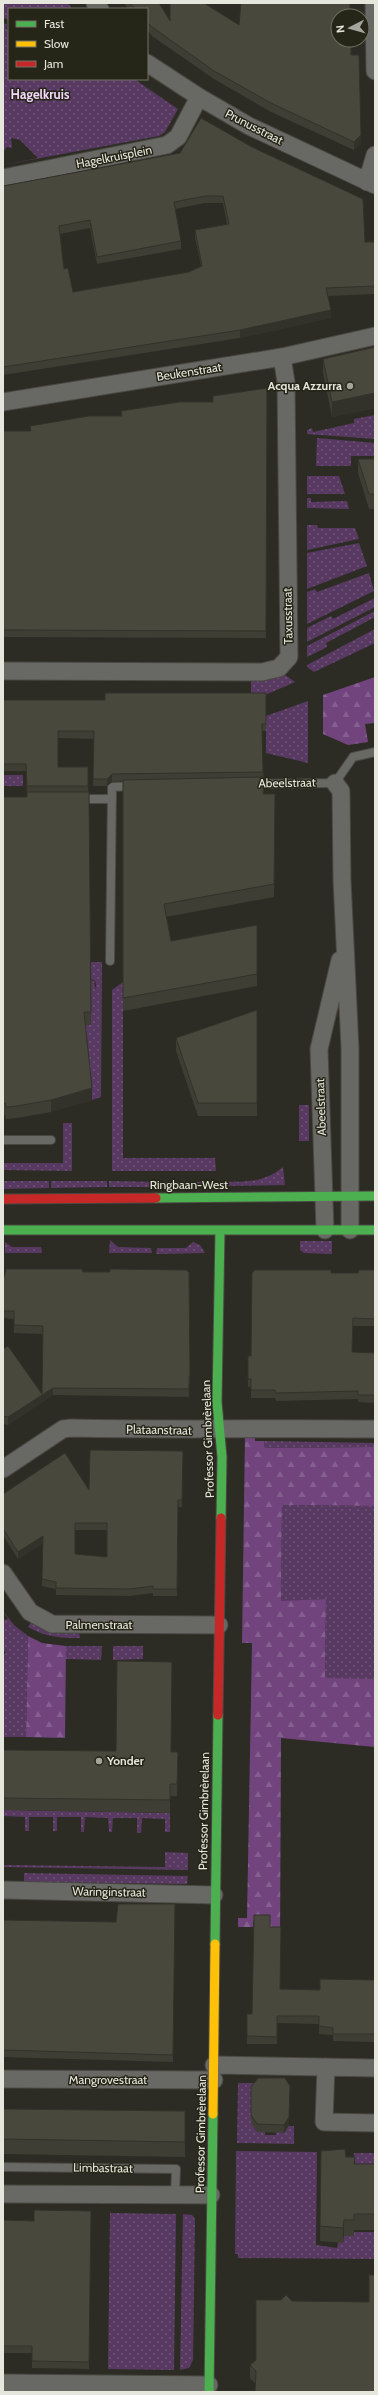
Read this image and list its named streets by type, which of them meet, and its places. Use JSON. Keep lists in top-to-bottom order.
{
  "streets": {
    "street": [
      "Prunusstraat",
      "Hagelkruisplein",
      "Beukenstraat",
      "Taxusstraat",
      "Abeelstraat",
      "Ringbaan-West",
      "Plataanstraat",
      "Professor Gimbrèrelaan",
      "Palmenstraat",
      "Waringinstraat",
      "Mangrovestraat"
    ],
    "lane": ["Limbastraat"]
  },
  "crossings": [
    ["Prunusstraat", "Hagelkruisplein"],
    ["Beukenstraat", "Taxusstraat"],
    ["Abeelstraat", "Ringbaan-West"],
    ["Plataanstraat", "Professor Gimbrèrelaan"],
    ["Professor Gimbrèrelaan", "Palmenstraat"],
    ["Professor Gimbrèrelaan", "Waringinstraat"],
    ["Professor Gimbrèrelaan", "Mangrovestraat"]
  ],
  "districts": ["Hagelkruis"],
  "places": ["Acqua Azzurra", "Yonder"],
  "legend": ["Fast", "Slow", "Jam"],
  "north": "left"
}
